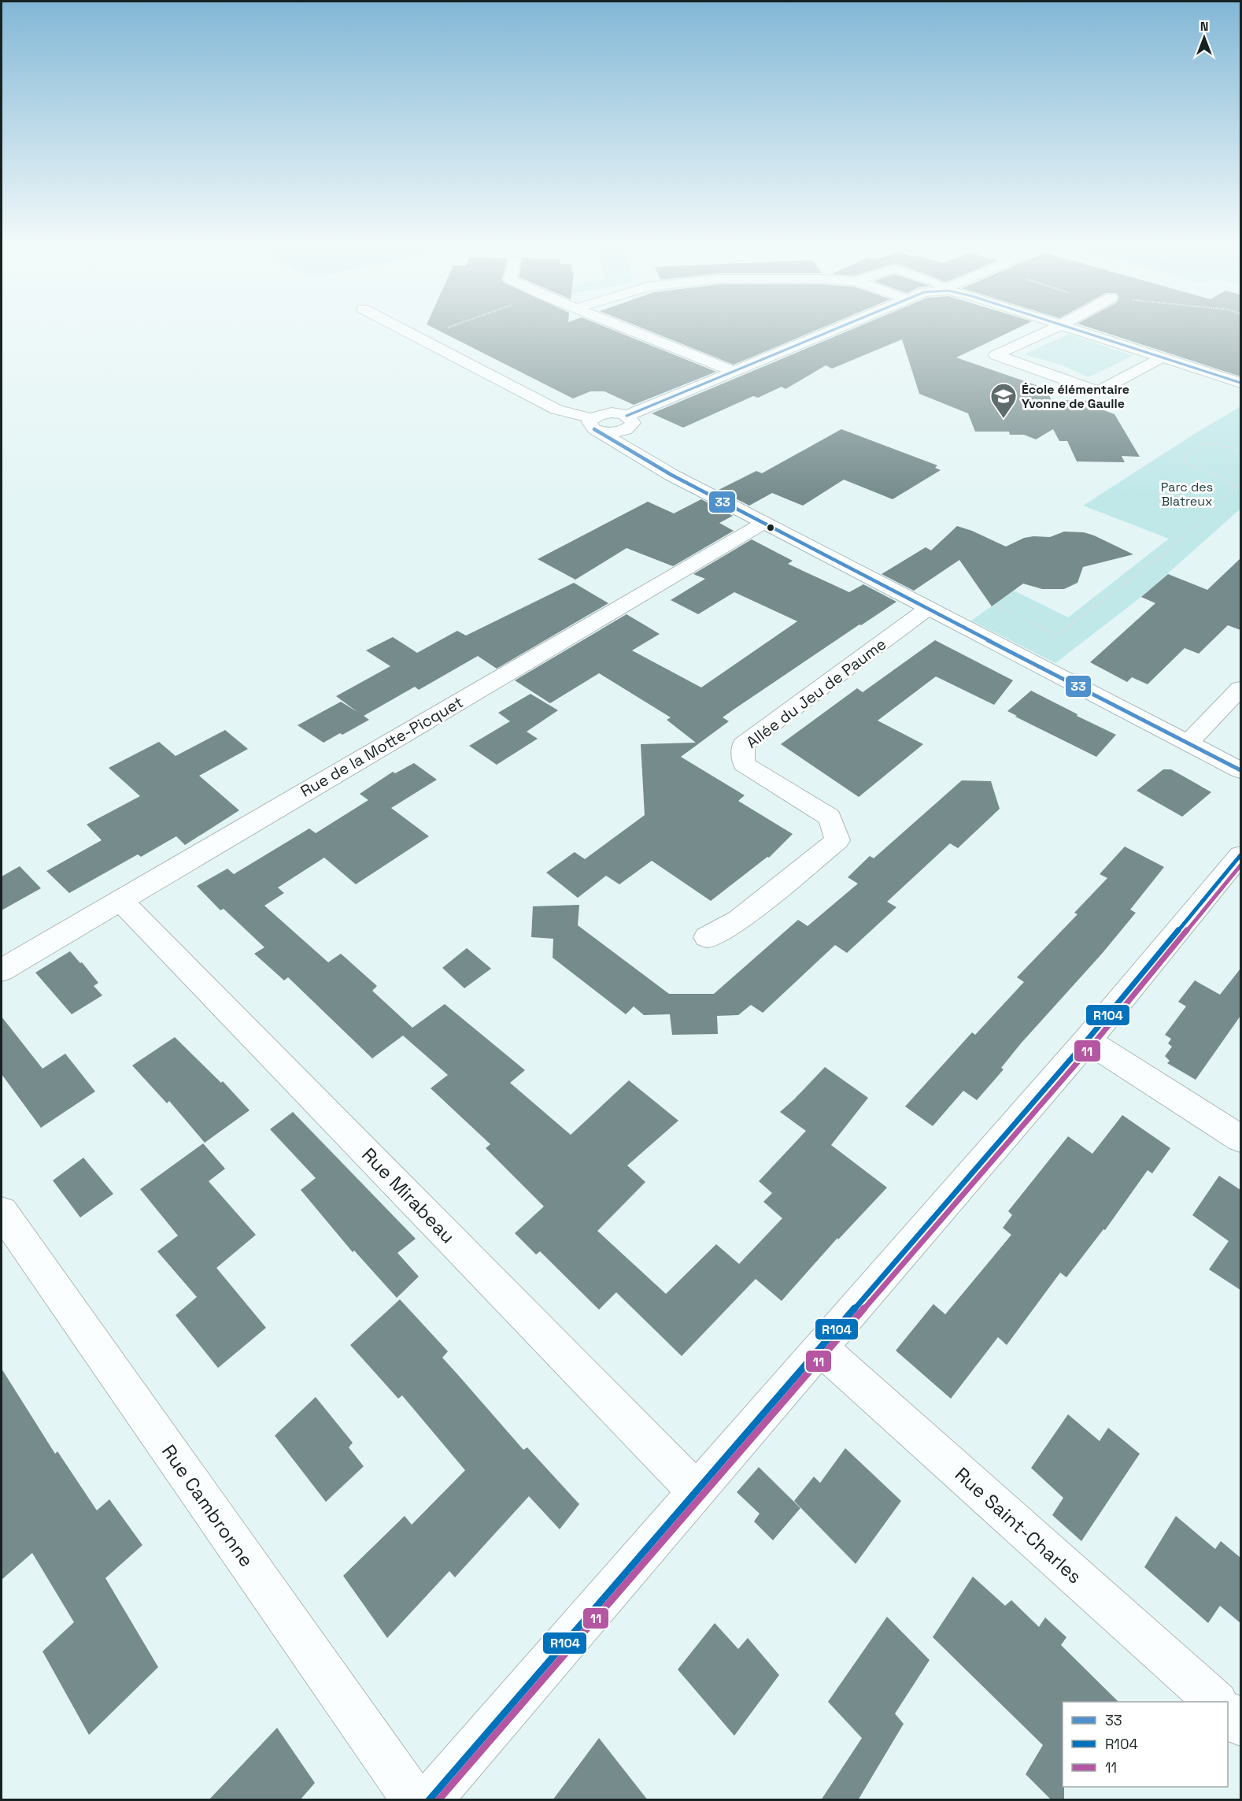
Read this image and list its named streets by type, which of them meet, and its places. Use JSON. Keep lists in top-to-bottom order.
{
  "streets": {
    "street": [
      "Allée du Jeu de Paume",
      "Rue de la Motte-Picquet",
      "Rue Mirabeau",
      "Rue Cambronne",
      "Rue Saint-Charles"
    ]
  },
  "crossings": [
    ["Rue de la Motte-Picquet", "Rue Mirabeau"]
  ],
  "parks": ["Parc des Blatreux"],
  "places": {
    "school or university": ["École élémentaire Yvonne de Gaulle"]
  },
  "lines": ["transit line 33", "transit line R104", "transit line 11"],
  "legend": ["33", "R104", "11"],
  "north": "top"
}
